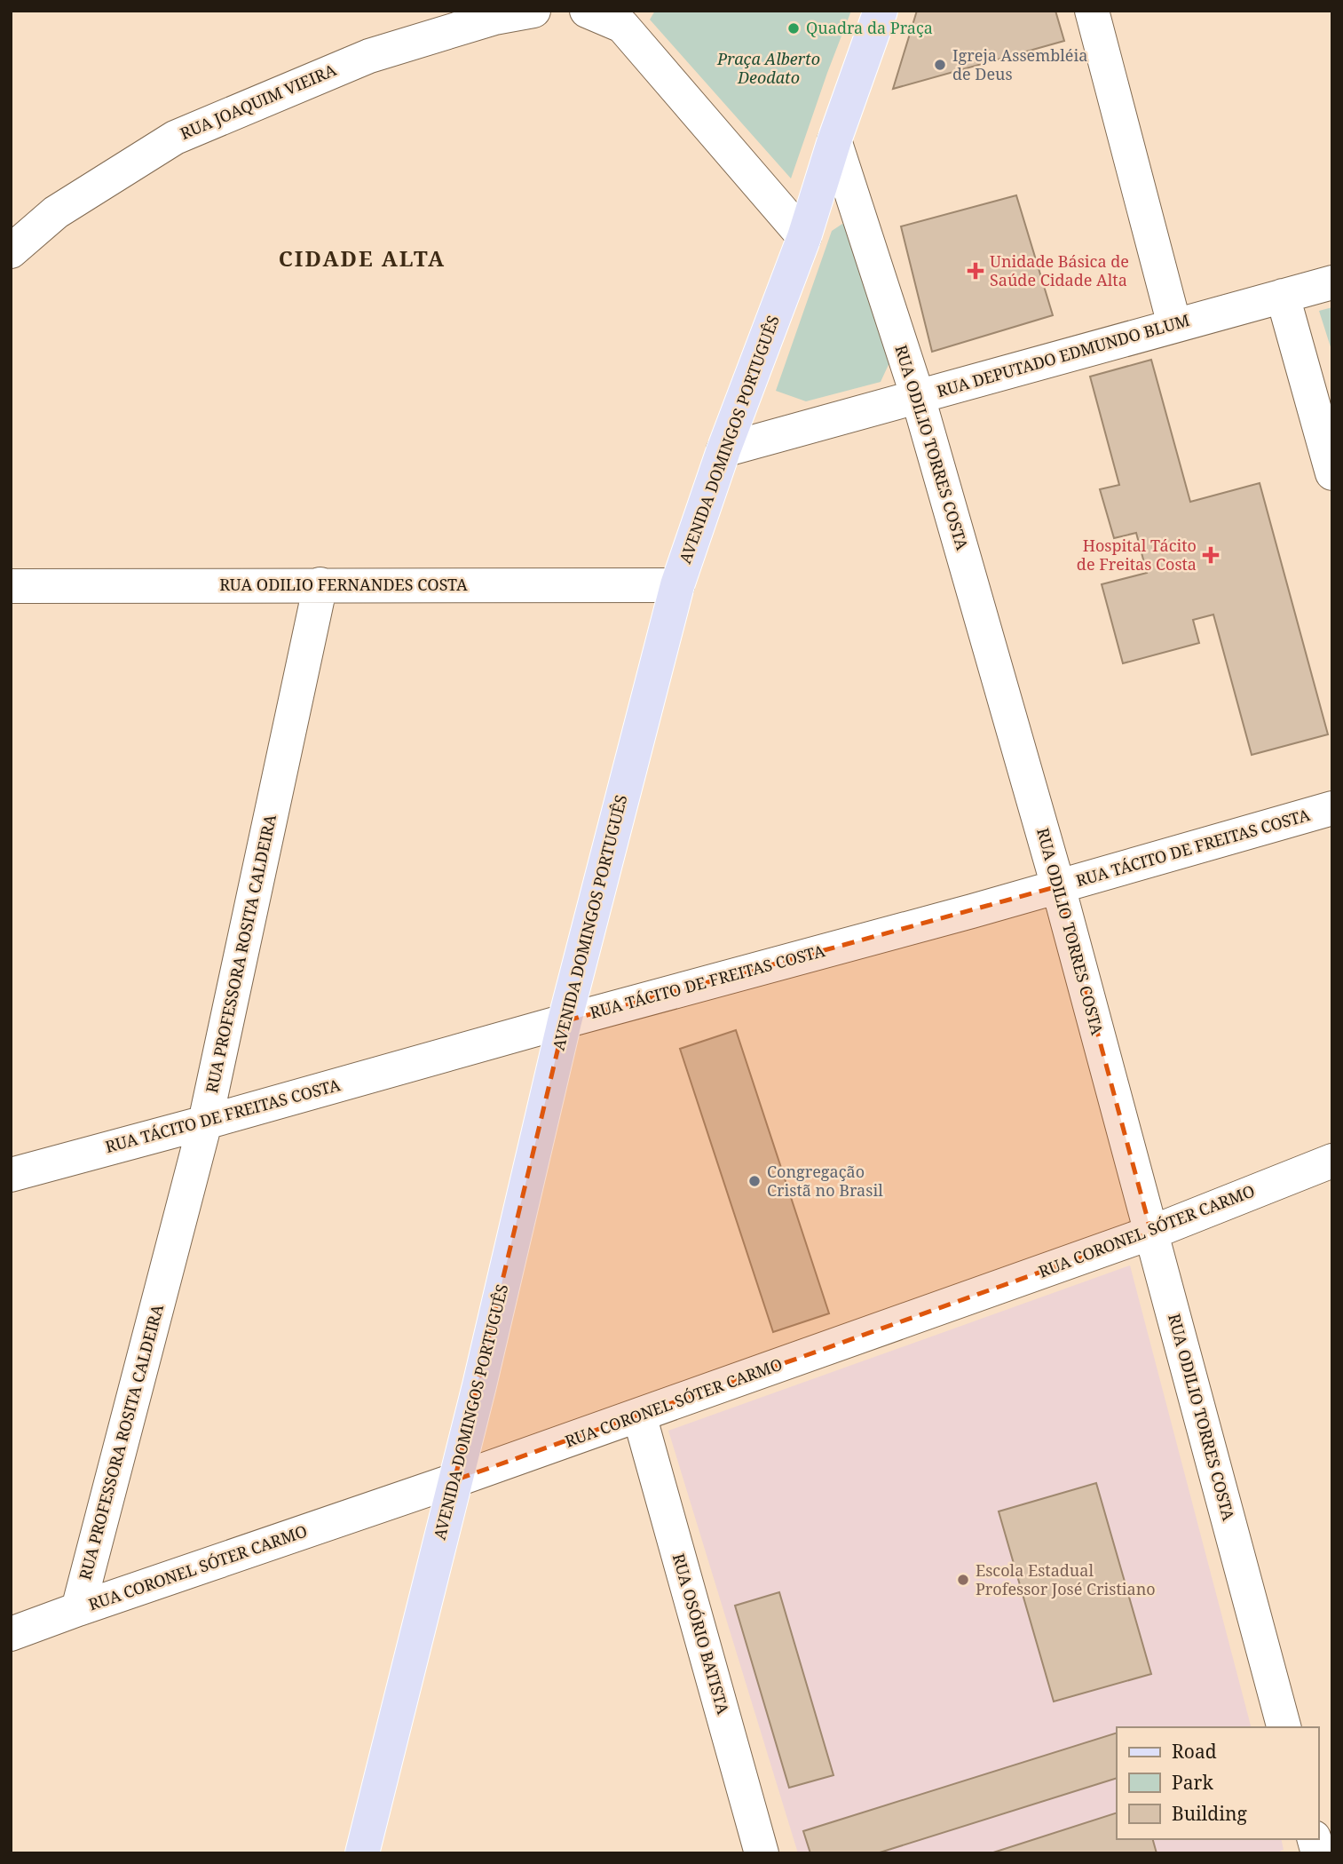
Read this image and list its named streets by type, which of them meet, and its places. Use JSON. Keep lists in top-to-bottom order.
{
  "streets": {
    "main road": ["AVENIDA DOMINGOS PORTUGUÊS"],
    "street": [
      "RUA JOAQUIM VIEIRA",
      "RUA DEPUTADO EDMUNDO BLUM",
      "RUA ODILIO TORRES COSTA",
      "RUA ODILIO FERNANDES COSTA",
      "RUA TÁCITO DE FREITAS COSTA",
      "RUA PROFESSORA ROSITA CALDEIRA",
      "RUA CORONEL SÓTER CARMO",
      "RUA OSÓRIO BATISTA"
    ]
  },
  "crossings": [
    ["RUA DEPUTADO EDMUNDO BLUM", "AVENIDA DOMINGOS PORTUGUÊS"],
    ["RUA DEPUTADO EDMUNDO BLUM", "RUA ODILIO TORRES COSTA"],
    ["AVENIDA DOMINGOS PORTUGUÊS", "RUA ODILIO TORRES COSTA"],
    ["AVENIDA DOMINGOS PORTUGUÊS", "RUA ODILIO FERNANDES COSTA"],
    ["AVENIDA DOMINGOS PORTUGUÊS", "RUA TÁCITO DE FREITAS COSTA"],
    ["AVENIDA DOMINGOS PORTUGUÊS", "RUA CORONEL SÓTER CARMO"],
    ["RUA ODILIO TORRES COSTA", "RUA TÁCITO DE FREITAS COSTA"],
    ["RUA ODILIO TORRES COSTA", "RUA CORONEL SÓTER CARMO"],
    ["RUA ODILIO FERNANDES COSTA", "RUA PROFESSORA ROSITA CALDEIRA"],
    ["RUA TÁCITO DE FREITAS COSTA", "RUA PROFESSORA ROSITA CALDEIRA"],
    ["RUA PROFESSORA ROSITA CALDEIRA", "RUA CORONEL SÓTER CARMO"],
    ["RUA CORONEL SÓTER CARMO", "RUA OSÓRIO BATISTA"]
  ],
  "districts": ["CIDADE ALTA"],
  "parks": ["Praça Alberto Deodato"],
  "places": {
    "other": [
      "Quadra da Praça",
      "Igreja Assembléia de Deus",
      "Congregação Cristã no Brasil",
      "Escola Estadual Professor José Cristiano"
    ],
    "health": ["Unidade Básica de Saúde Cidade Alta", "Hospital Tácito de Freitas Costa"]
  },
  "legend": ["Road", "Park", "Building"]
}
